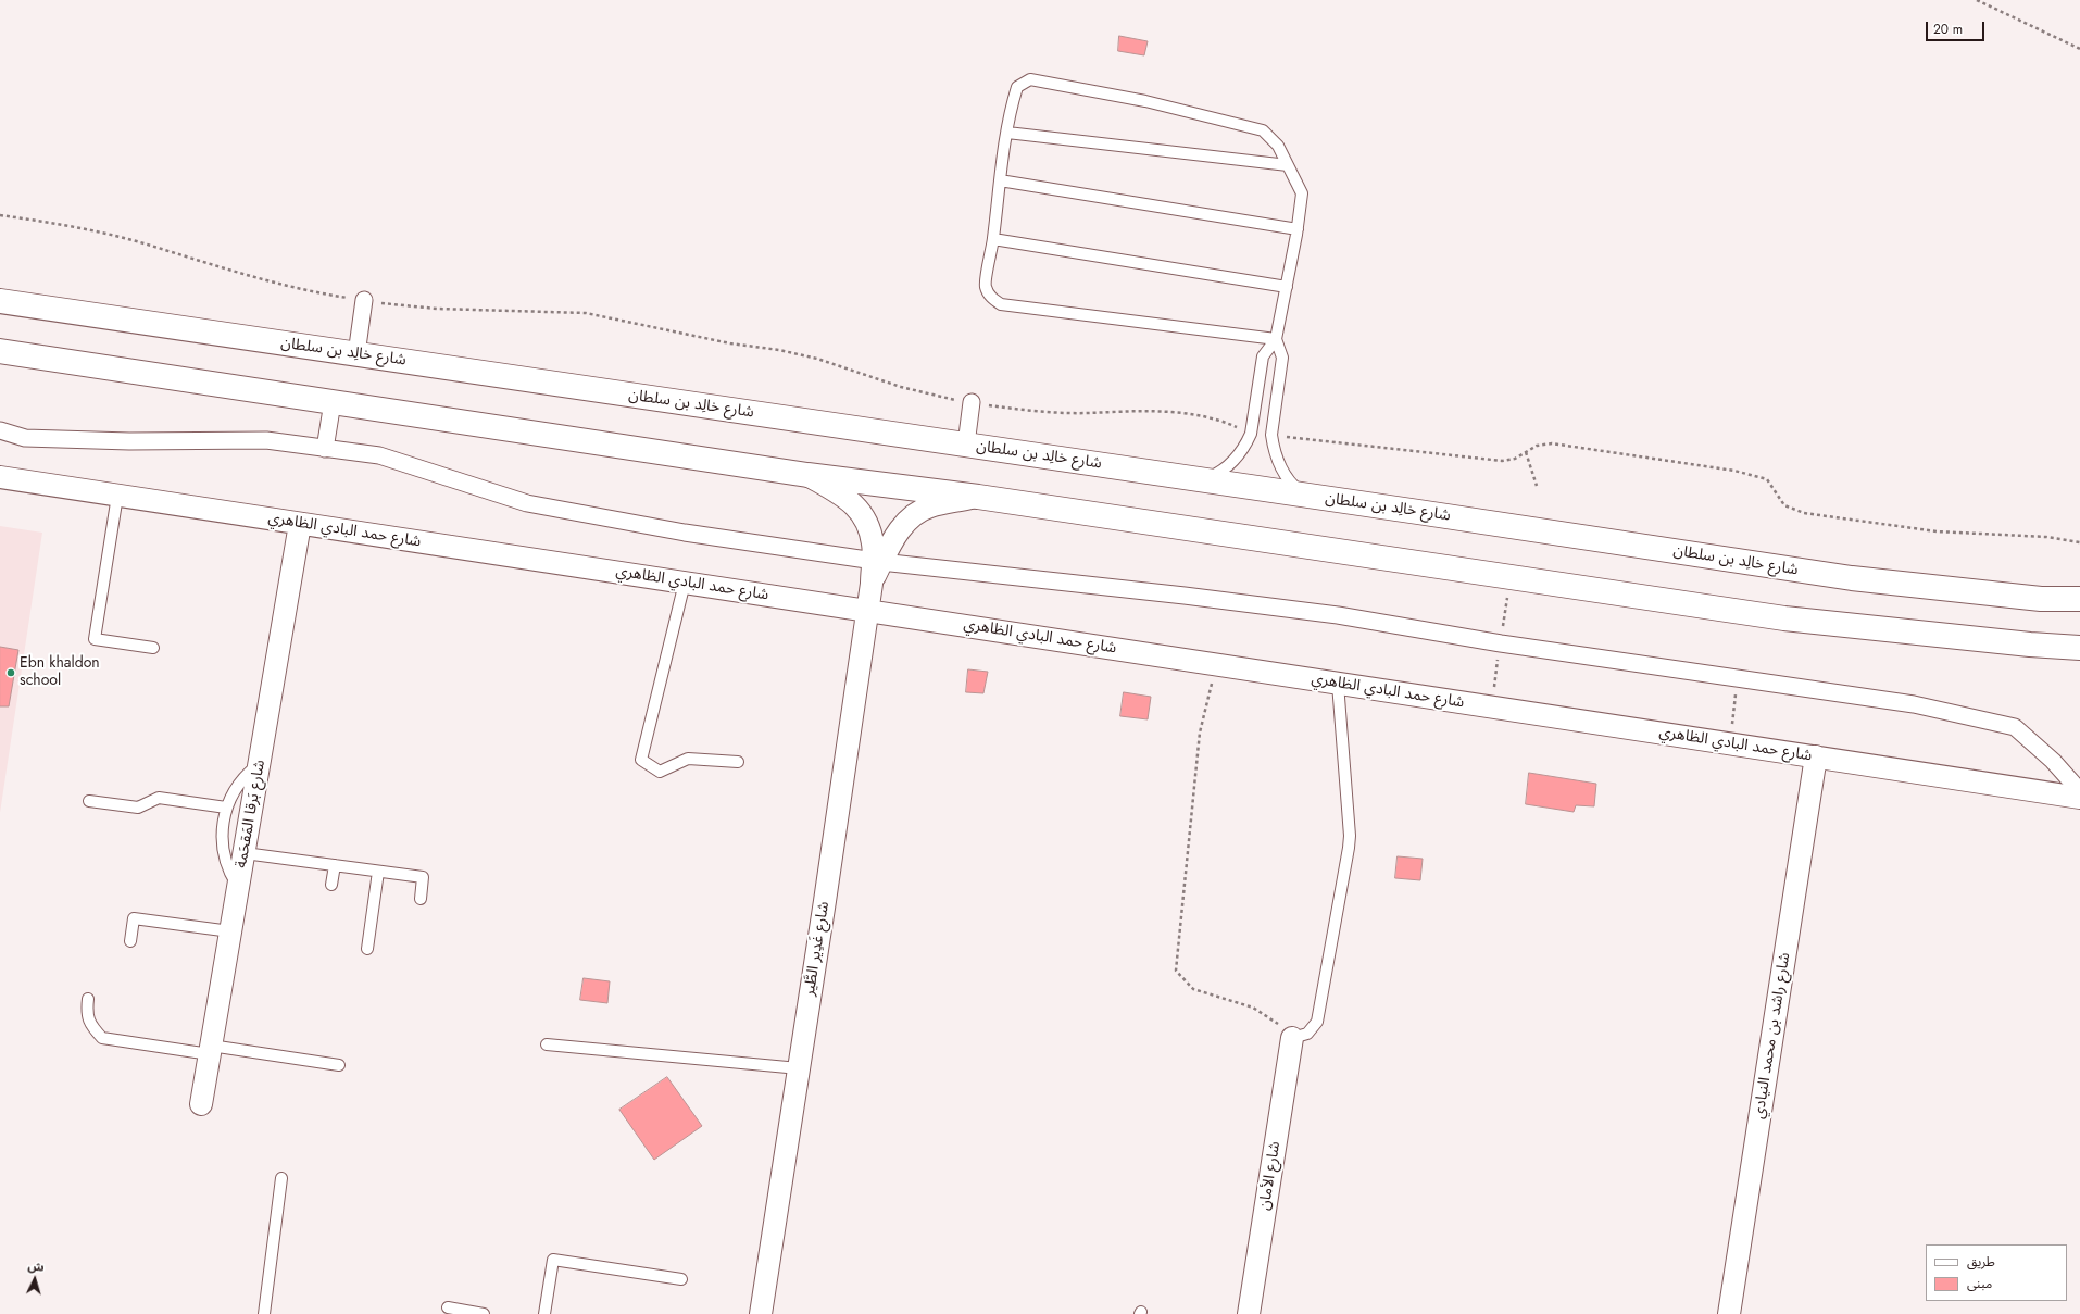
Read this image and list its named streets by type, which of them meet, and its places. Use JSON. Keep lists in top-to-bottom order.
{
  "streets": {
    "main road": ["شارع خالِد بن سلطان"],
    "street": [
      "شارع حمد البادي الظاهري",
      "شارع بَرقا المَقحَمة",
      "شارع غَدِير الطَّير",
      "شارع راشد بن محمد النيادي",
      "شارع الأمان"
    ]
  },
  "crossings": [
    ["شارع حمد البادي الظاهري", "شارع بَرقا المَقحَمة"],
    ["شارع حمد البادي الظاهري", "شارع غَدِير الطَّير"],
    ["شارع حمد البادي الظاهري", "شارع راشد بن محمد النيادي"]
  ],
  "places": ["Ebn khaldon school"],
  "legend": ["طريق", "مبنى"],
  "scale_bar": "20 m",
  "north": "top"
}
